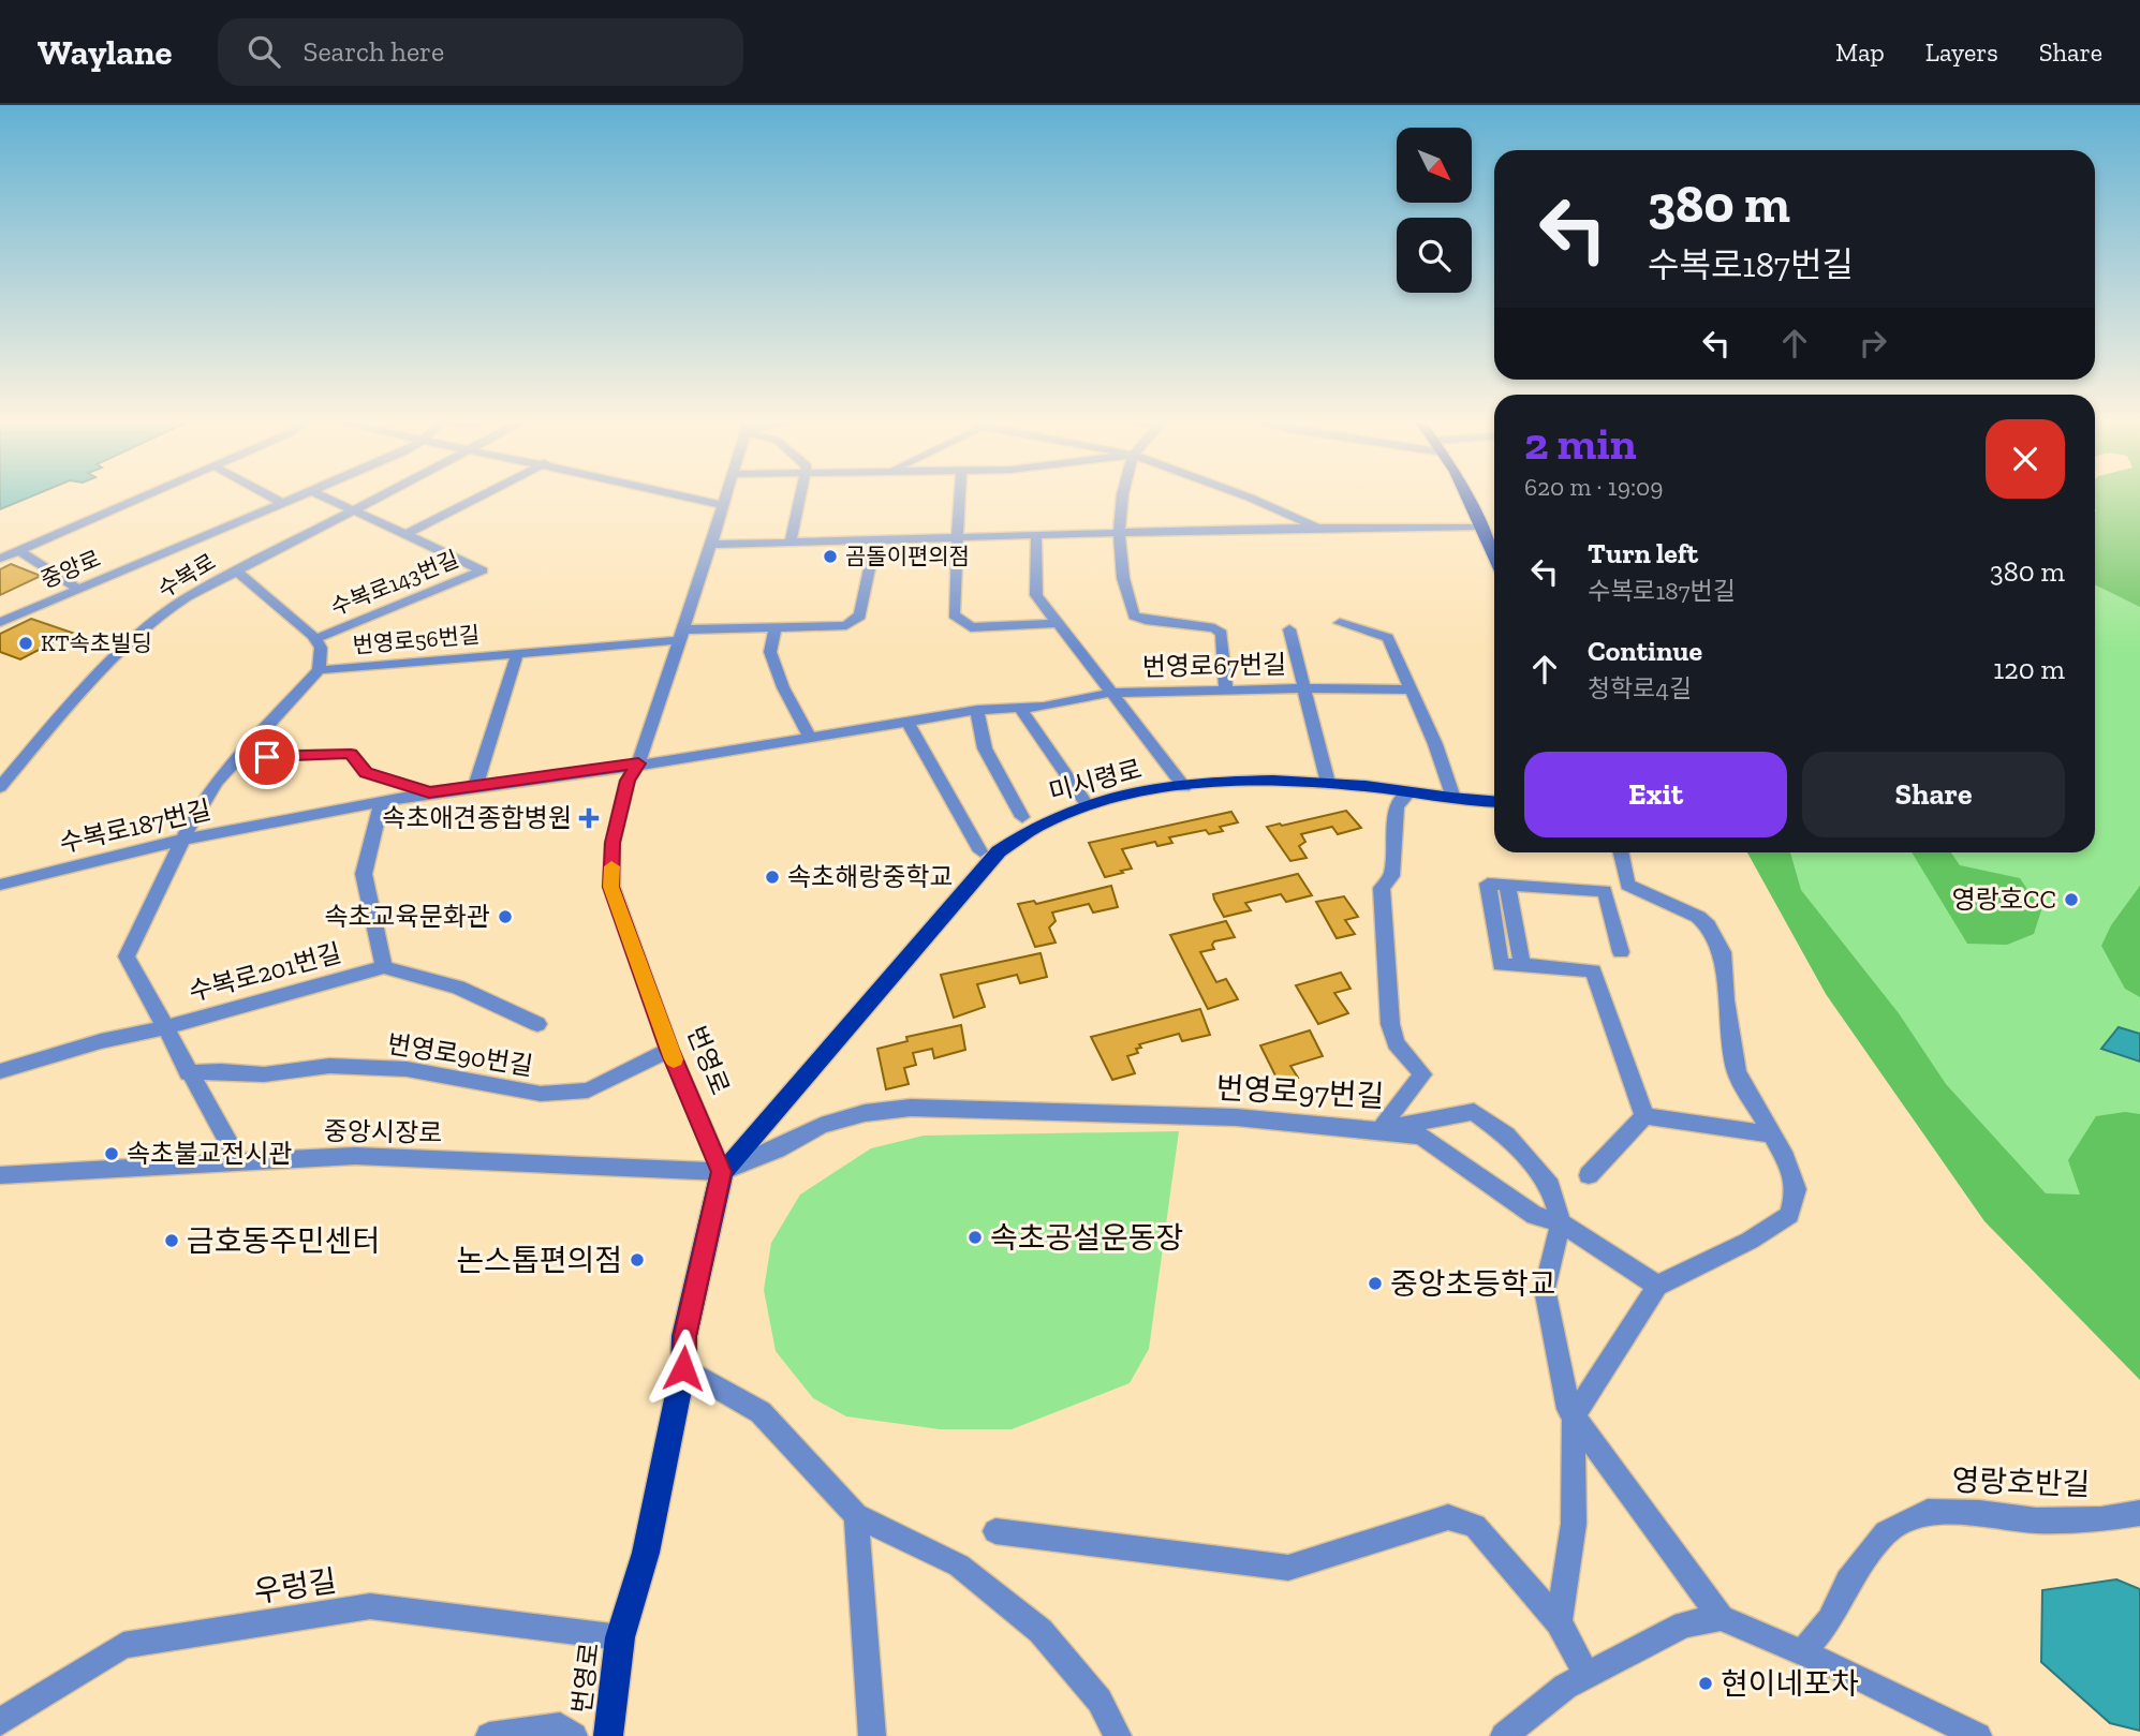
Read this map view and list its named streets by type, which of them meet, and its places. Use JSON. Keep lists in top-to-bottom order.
{
  "streets": {
    "main road": ["미시령로", "번영로"],
    "street": [
      "중앙로",
      "수복로",
      "수복로143번길",
      "번영로56번길",
      "번영로67번길",
      "수복로187번길",
      "수복로201번길",
      "번영로90번길",
      "번영로97번길",
      "중앙시장로",
      "영랑호반길",
      "우렁길"
    ]
  },
  "crossings": [
    ["수복로", "수복로143번길"],
    ["수복로143번길", "번영로56번길"],
    ["번영로56번길", "수복로187번길"],
    ["번영로56번길", "번영로"],
    ["번영로67번길", "수복로187번길"],
    ["번영로67번길", "번영로"],
    ["미시령로", "번영로"],
    ["미시령로", "번영로97번길"],
    ["미시령로", "중앙시장로"],
    ["수복로187번길", "번영로"],
    ["번영로90번길", "번영로"],
    ["번영로", "번영로97번길"],
    ["번영로", "중앙시장로"],
    ["번영로", "우렁길"],
    ["번영로97번길", "중앙시장로"]
  ],
  "places": {
    "other": [
      "곰돌이편의점",
      "KT속초빌딩",
      "속초해랑중학교",
      "영랑호CC",
      "속초교육문화관",
      "속초불교전시관",
      "속초공설운동장",
      "금호동주민센터",
      "논스톱편의점",
      "중앙초등학교",
      "현이네포차"
    ],
    "health": ["속초애견종합병원"]
  },
  "north": "bottom right",
  "page": {
    "header": "Waylane",
    "search": "Search here",
    "nav": ["Map", "Layers", "Share"],
    "turn": ["380 m", "수복로187번길"],
    "heading": ["2 min", "620 m · 19:09"],
    "list": [
      {
        "name": "Turn left",
        "note": "수복로187번길",
        "value": "380 m"
      },
      {
        "name": "Continue",
        "note": "청학로4길",
        "value": "120 m"
      }
    ],
    "buttons": ["Exit", "Share"]
  }
}
